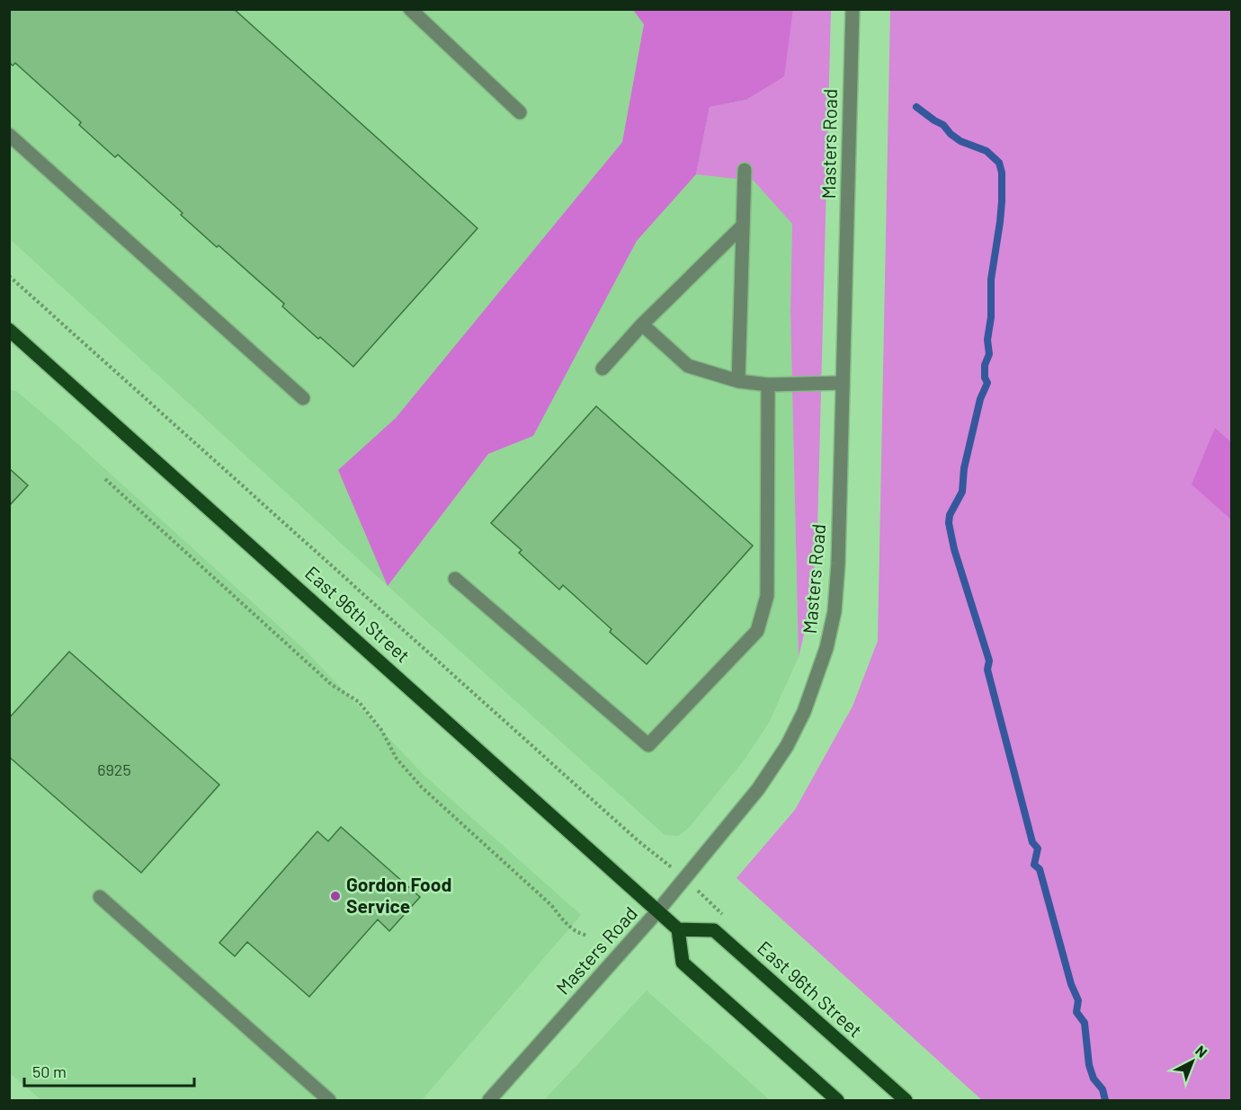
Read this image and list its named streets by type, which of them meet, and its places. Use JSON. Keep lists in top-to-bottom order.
{
  "streets": {
    "main road": ["East 96th Street"],
    "street": ["Masters Road"]
  },
  "crossings": [
    ["Masters Road", "East 96th Street"]
  ],
  "places": ["Gordon Food Service"],
  "house_numbers": ["6925"],
  "scale_bar": "50 m",
  "north": "top right"
}
